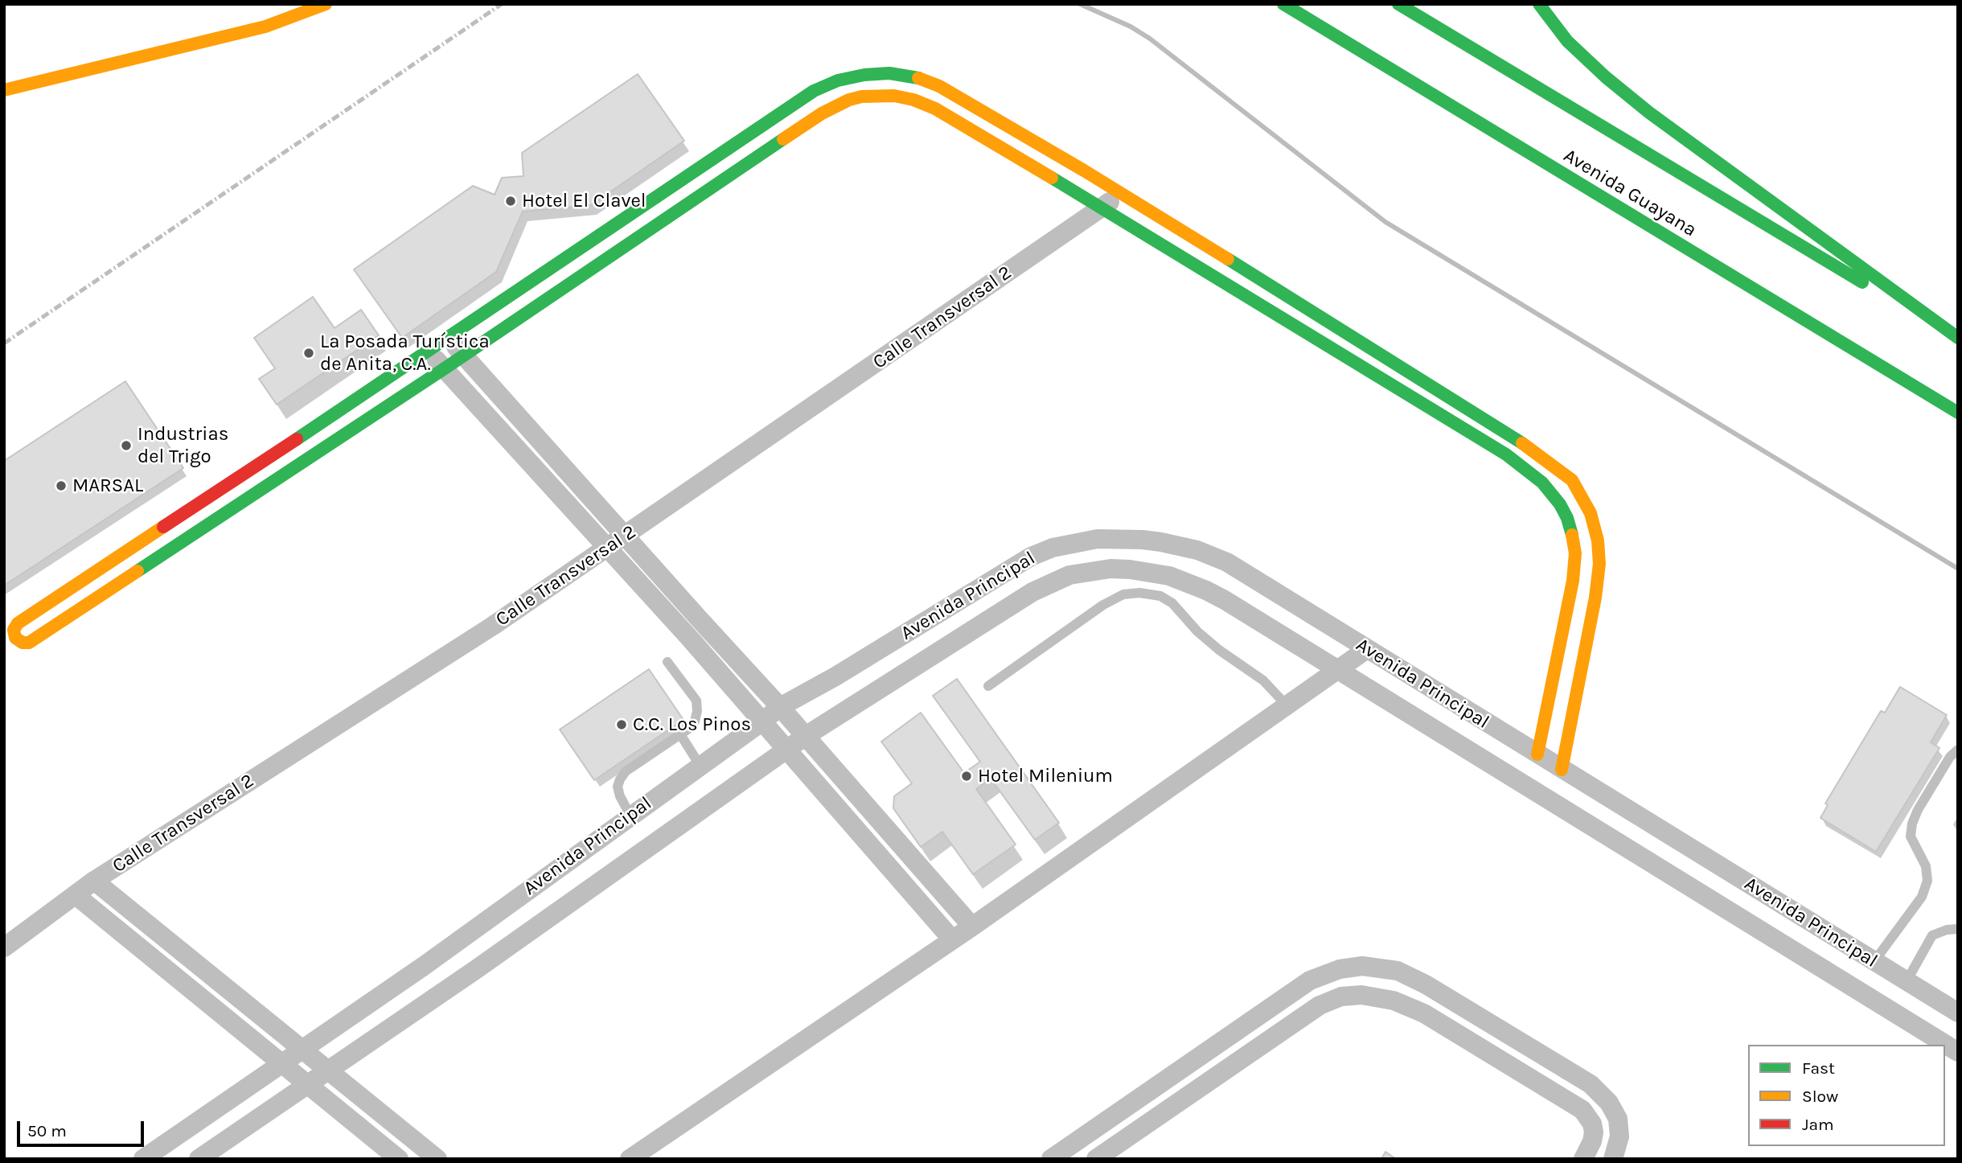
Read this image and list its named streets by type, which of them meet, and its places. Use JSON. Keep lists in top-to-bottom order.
{
  "streets": {
    "main road": ["Avenida Guayana"],
    "street": ["Calle Transversal 2", "Avenida Principal"]
  },
  "places": [
    "Hotel El Clavel",
    "La Posada Turística de Anita, C.A.",
    "Industrias del Trigo",
    "MARSAL",
    "C.C. Los Pinos",
    "Hotel Milenium"
  ],
  "legend": ["Fast", "Slow", "Jam"],
  "scale_bar": "50 m"
}
